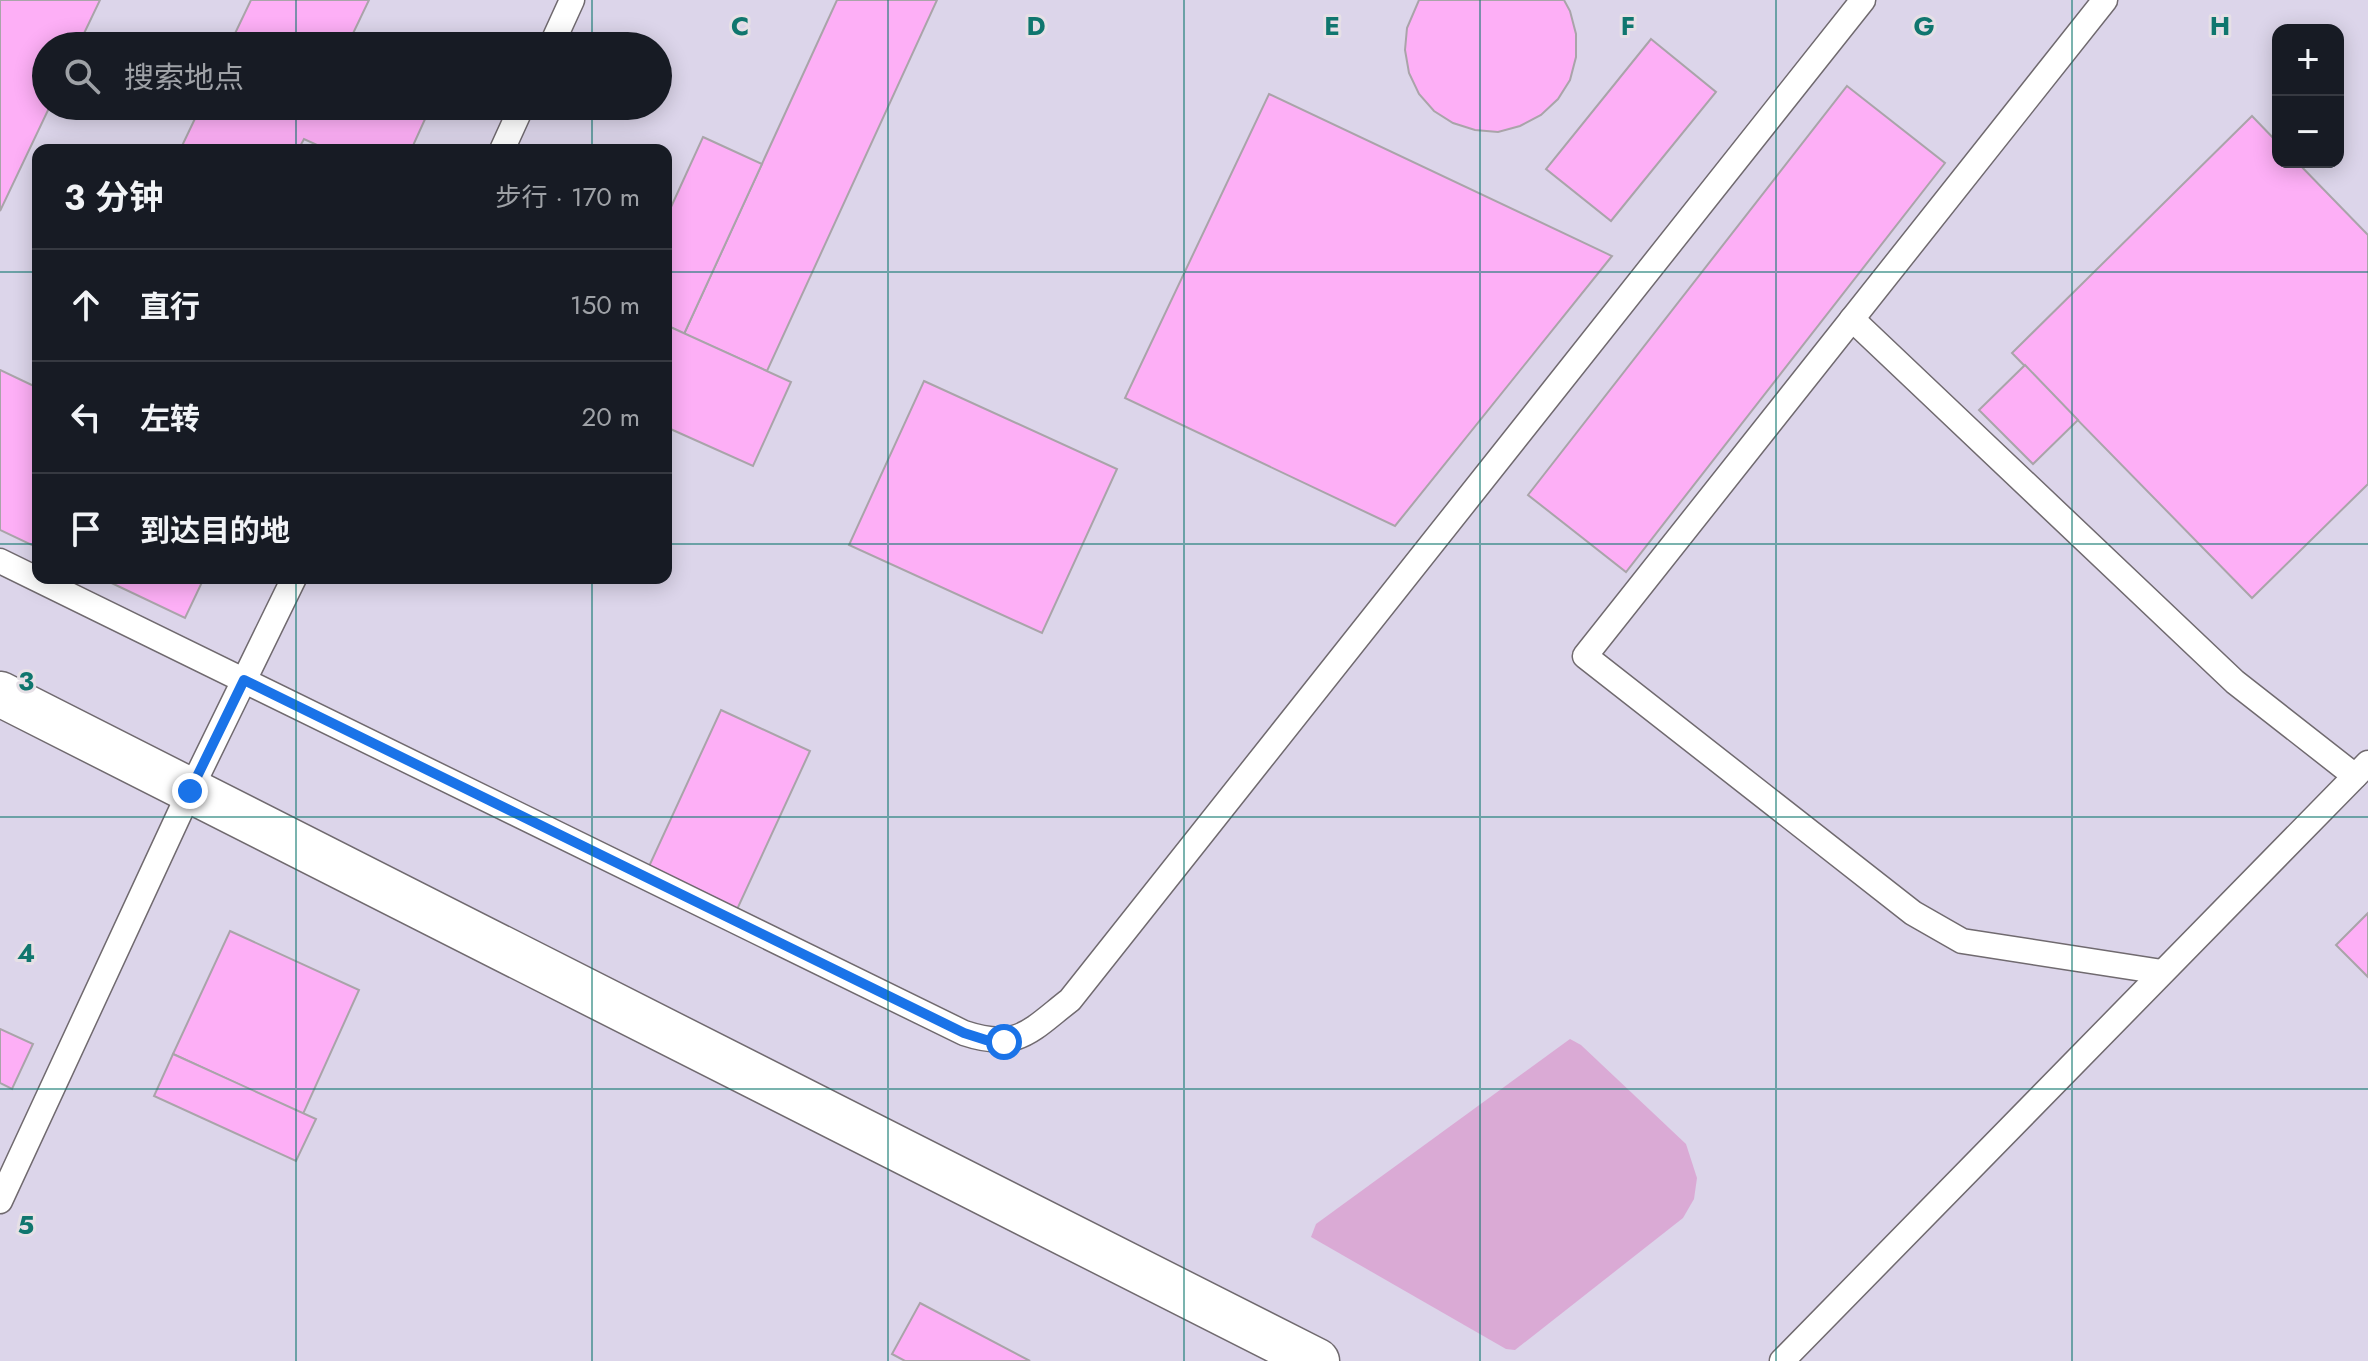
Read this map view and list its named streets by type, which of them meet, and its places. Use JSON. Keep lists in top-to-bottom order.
{
  "page": {
    "map_buttons": ["+", "−"],
    "search": "搜索地点",
    "heading": ["3 分钟", "步行 · 170 m"],
    "list": [
      ["直行", "150 m"],
      ["左转", "20 m"],
      "到达目的地"
    ]
  },
  "grid": {
    "columns": [
      "C",
      "D",
      "E",
      "F",
      "G",
      "H"
    ],
    "rows": ["3", "4", "5"]
  }
}
